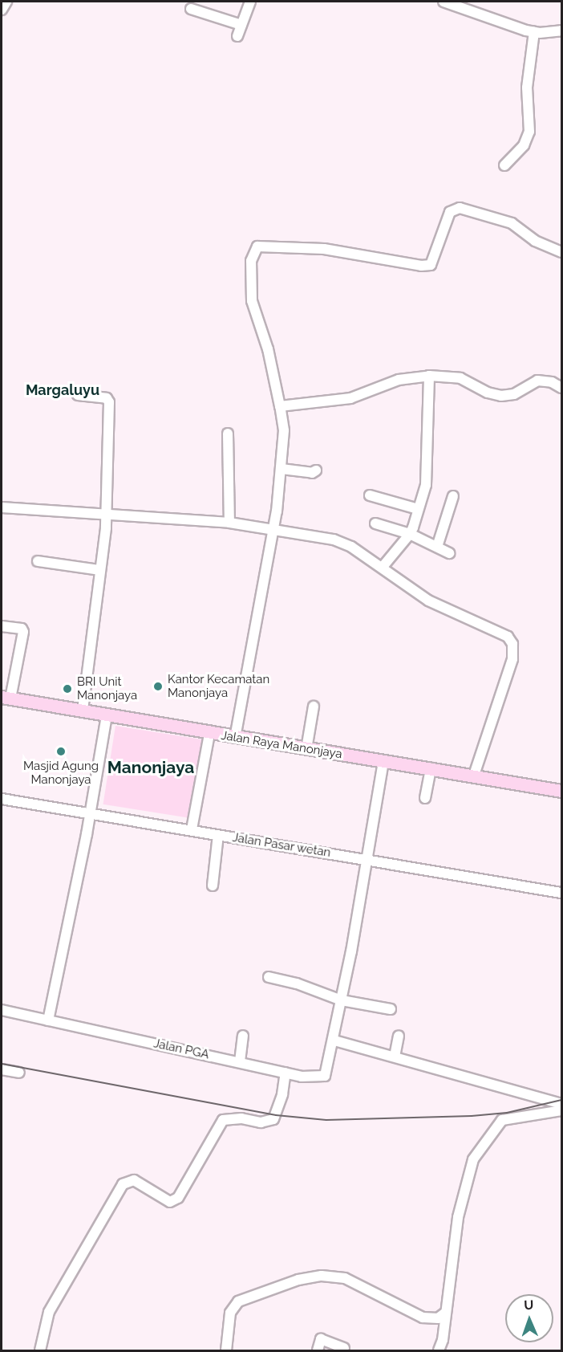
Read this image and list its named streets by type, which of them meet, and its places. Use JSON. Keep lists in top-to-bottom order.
{
  "streets": {
    "main road": ["Jalan Raya Manonjaya"],
    "street": ["Jalan Pasar wetan", "Jalan PGA"]
  },
  "districts": ["Margaluyu", "Manonjaya"],
  "places": ["Kantor Kecamatan Manonjaya", "BRI Unit Manonjaya", "Masjid Agung Manonjaya"],
  "north": "top"
}
